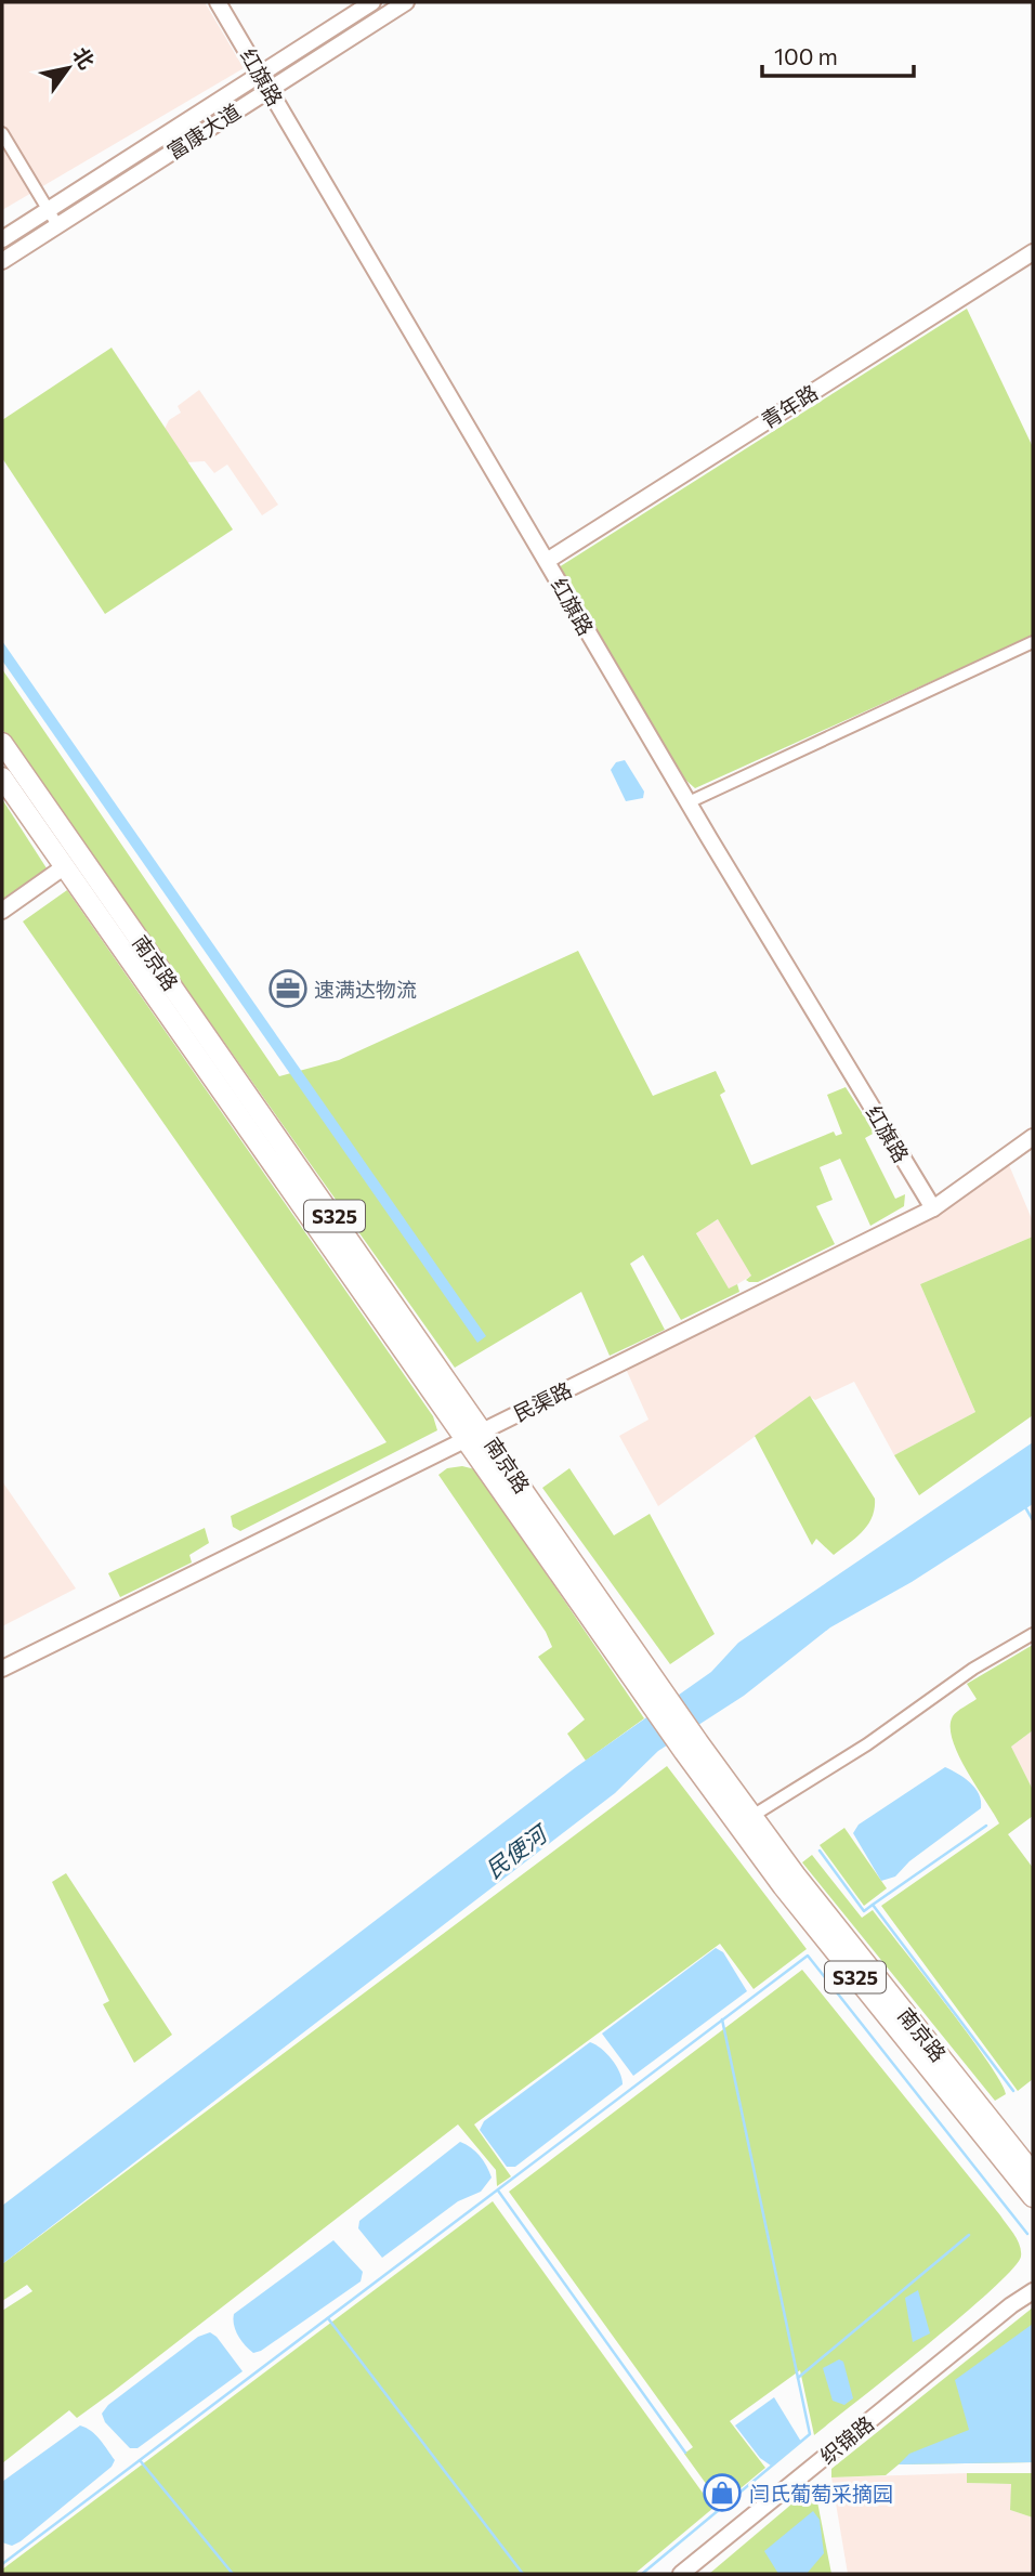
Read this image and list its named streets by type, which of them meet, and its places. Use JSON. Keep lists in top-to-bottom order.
{
  "streets": {
    "main road": ["南京路", "S325"],
    "street": [
      "红旗路",
      "富康大道",
      "青年路",
      "民渠路",
      "织锦路"
    ]
  },
  "crossings": [
    ["红旗路", "富康大道"],
    ["红旗路", "青年路"],
    ["红旗路", "民渠路"],
    ["南京路", "民渠路"]
  ],
  "water": ["民便河"],
  "places": {
    "office": ["速满达物流"],
    "shop": ["闫氏葡萄采摘园"]
  },
  "scale_bar": "100 m",
  "north": "top right"
}
